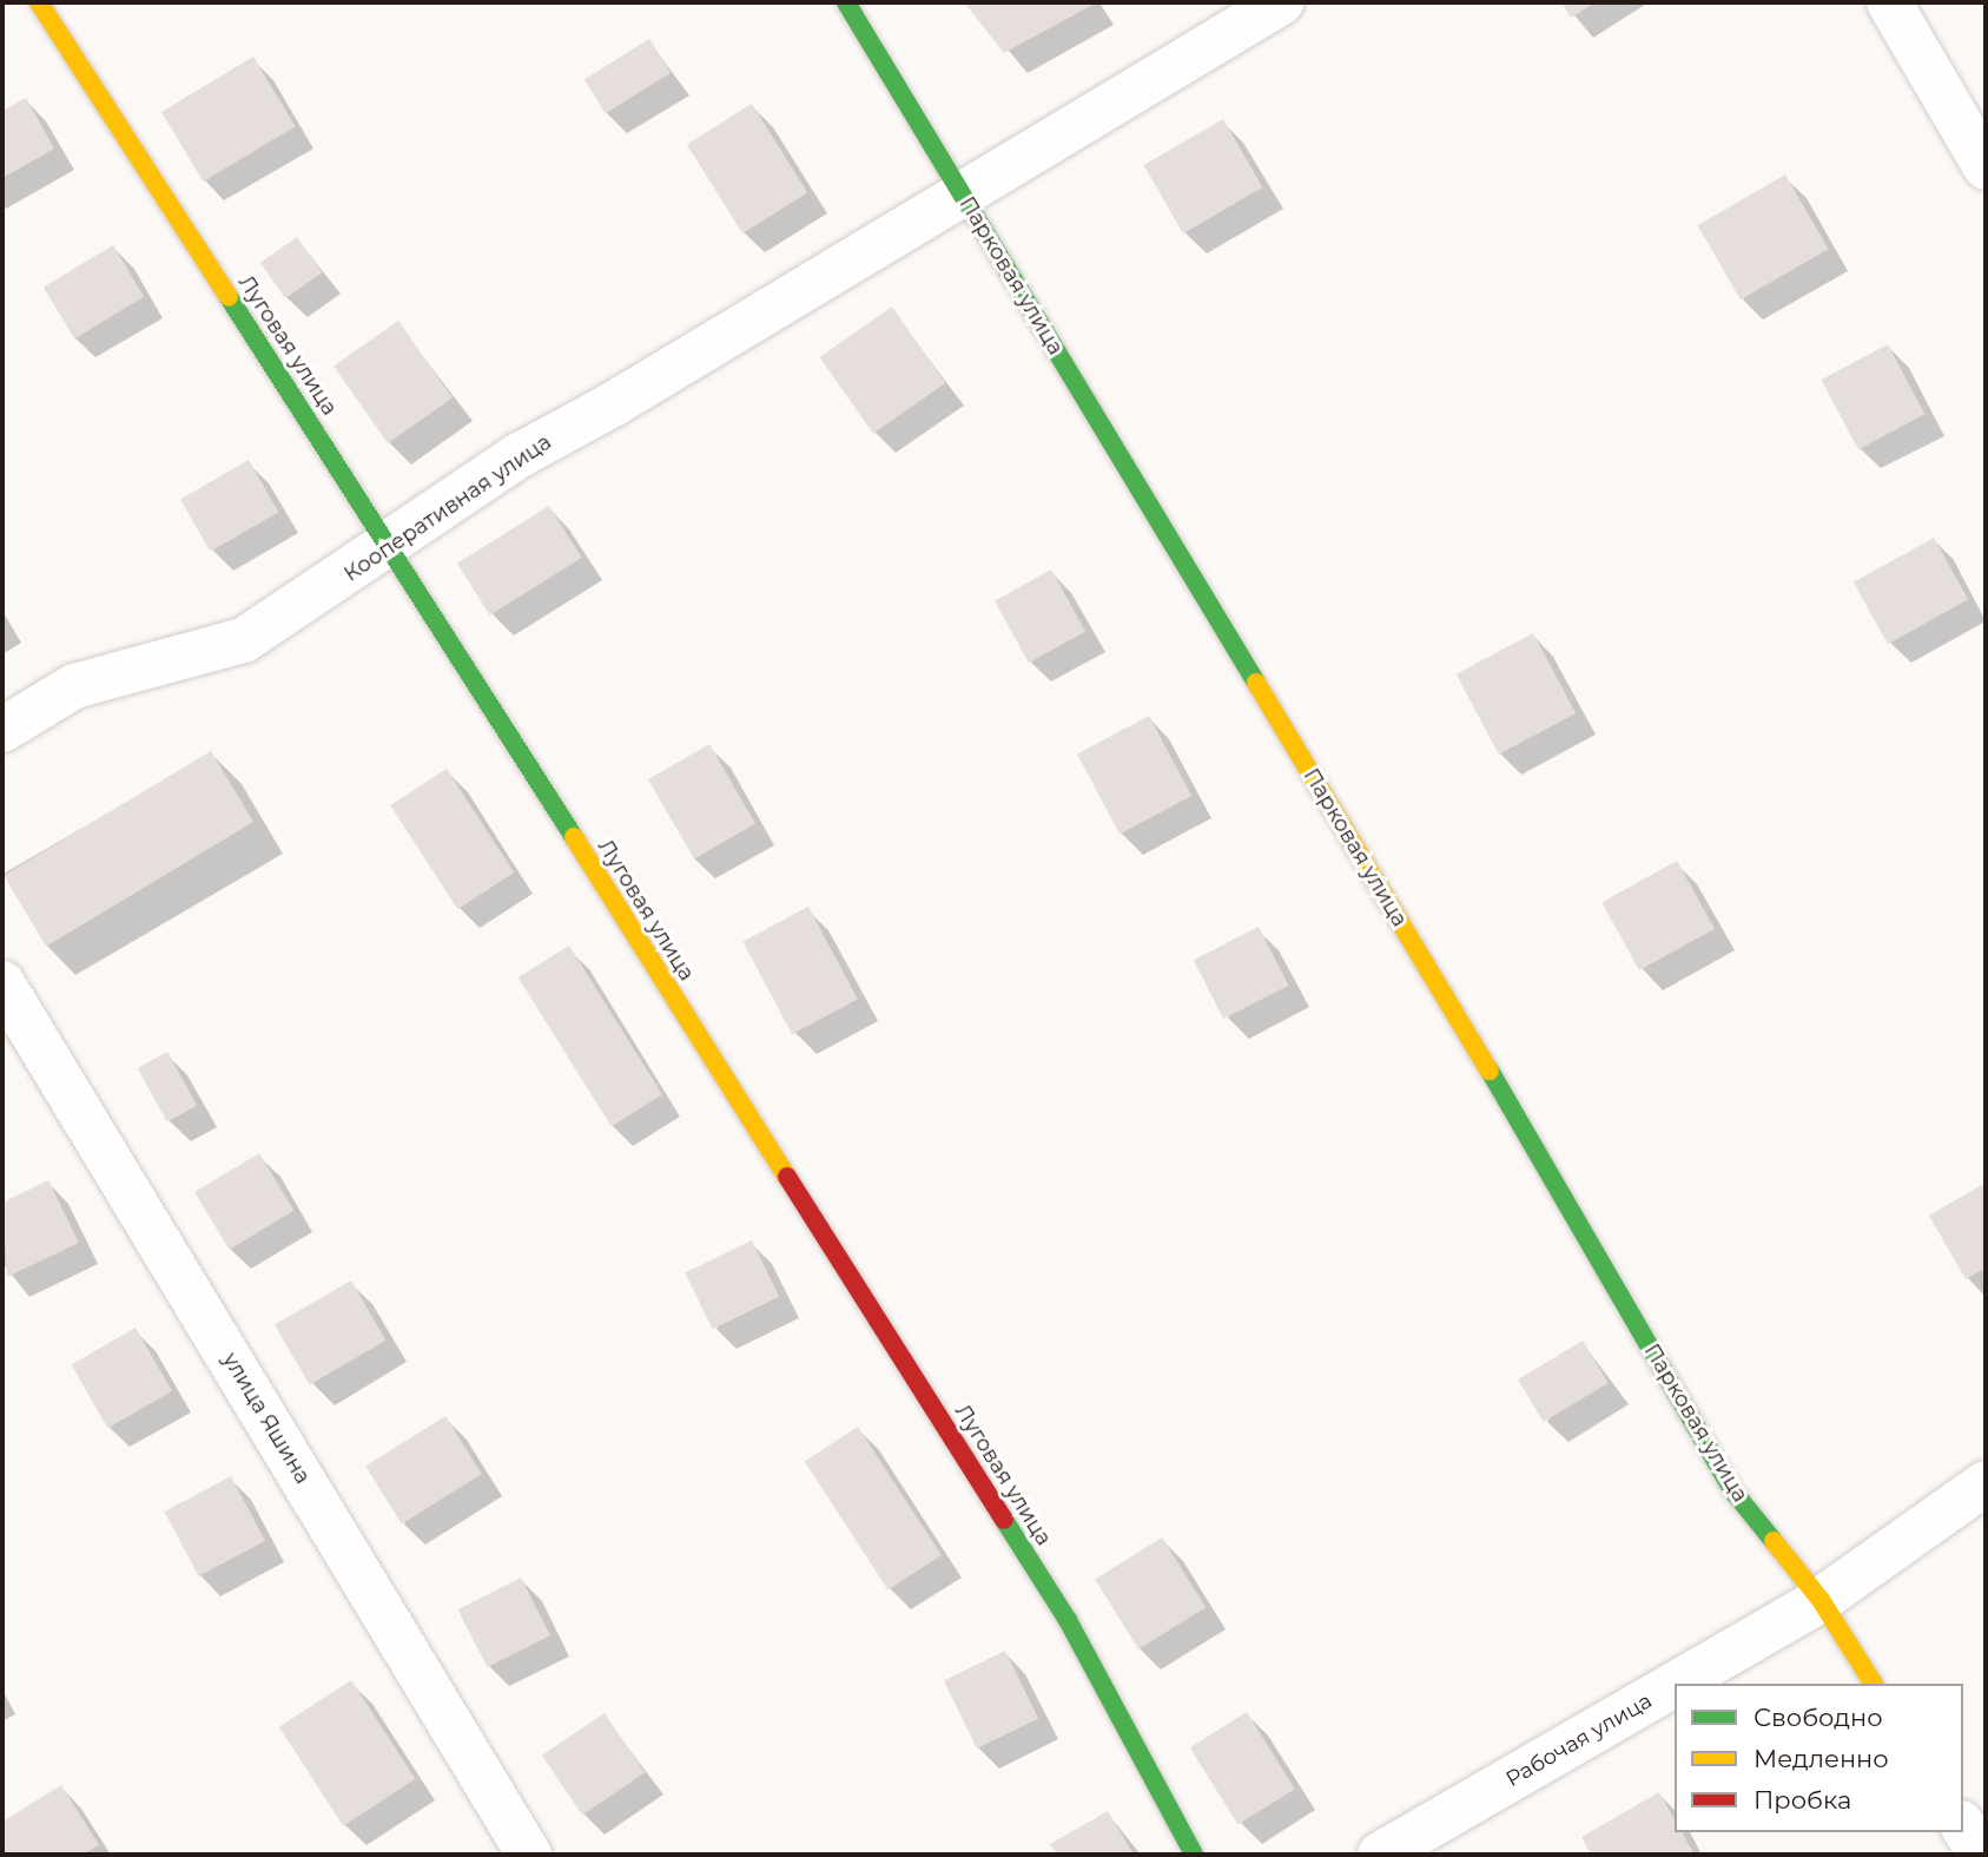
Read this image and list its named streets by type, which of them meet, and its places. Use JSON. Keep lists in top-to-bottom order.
{
  "streets": {
    "street": [
      "Парковая улица",
      "Луговая улица",
      "Кооперативная улица",
      "улица Яшина",
      "Рабочая улица"
    ]
  },
  "crossings": [
    ["Парковая улица", "Кооперативная улица"],
    ["Парковая улица", "Рабочая улица"],
    ["Луговая улица", "Кооперативная улица"]
  ],
  "legend": ["Свободно", "Медленно", "Пробка"]
}
